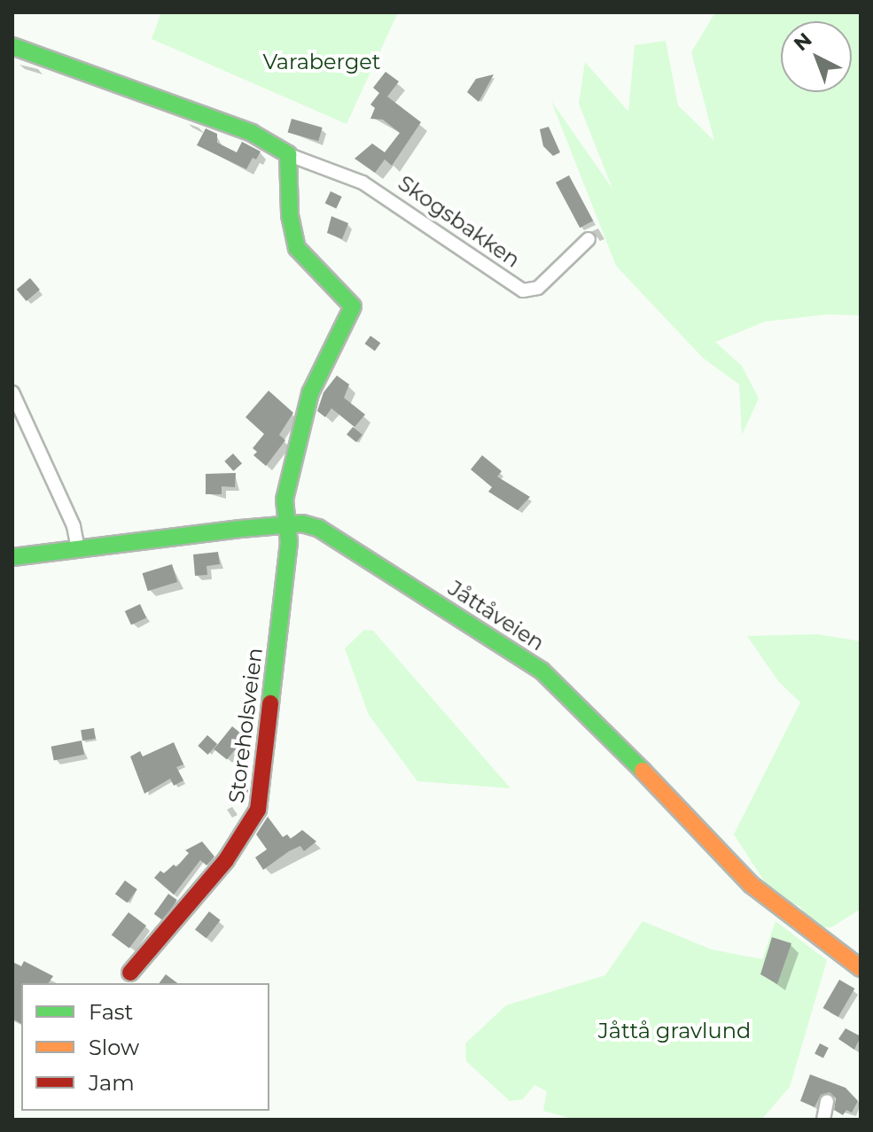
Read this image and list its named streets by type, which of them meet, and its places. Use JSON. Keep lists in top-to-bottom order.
{
  "streets": {
    "street": ["Skogsbakken", "Jåttåveien", "Storeholsveien"]
  },
  "crossings": [
    ["Jåttåveien", "Storeholsveien"]
  ],
  "parks": ["Varaberget", "Jåttå gravlund"],
  "legend": ["Fast", "Slow", "Jam"],
  "north": "top left"
}
